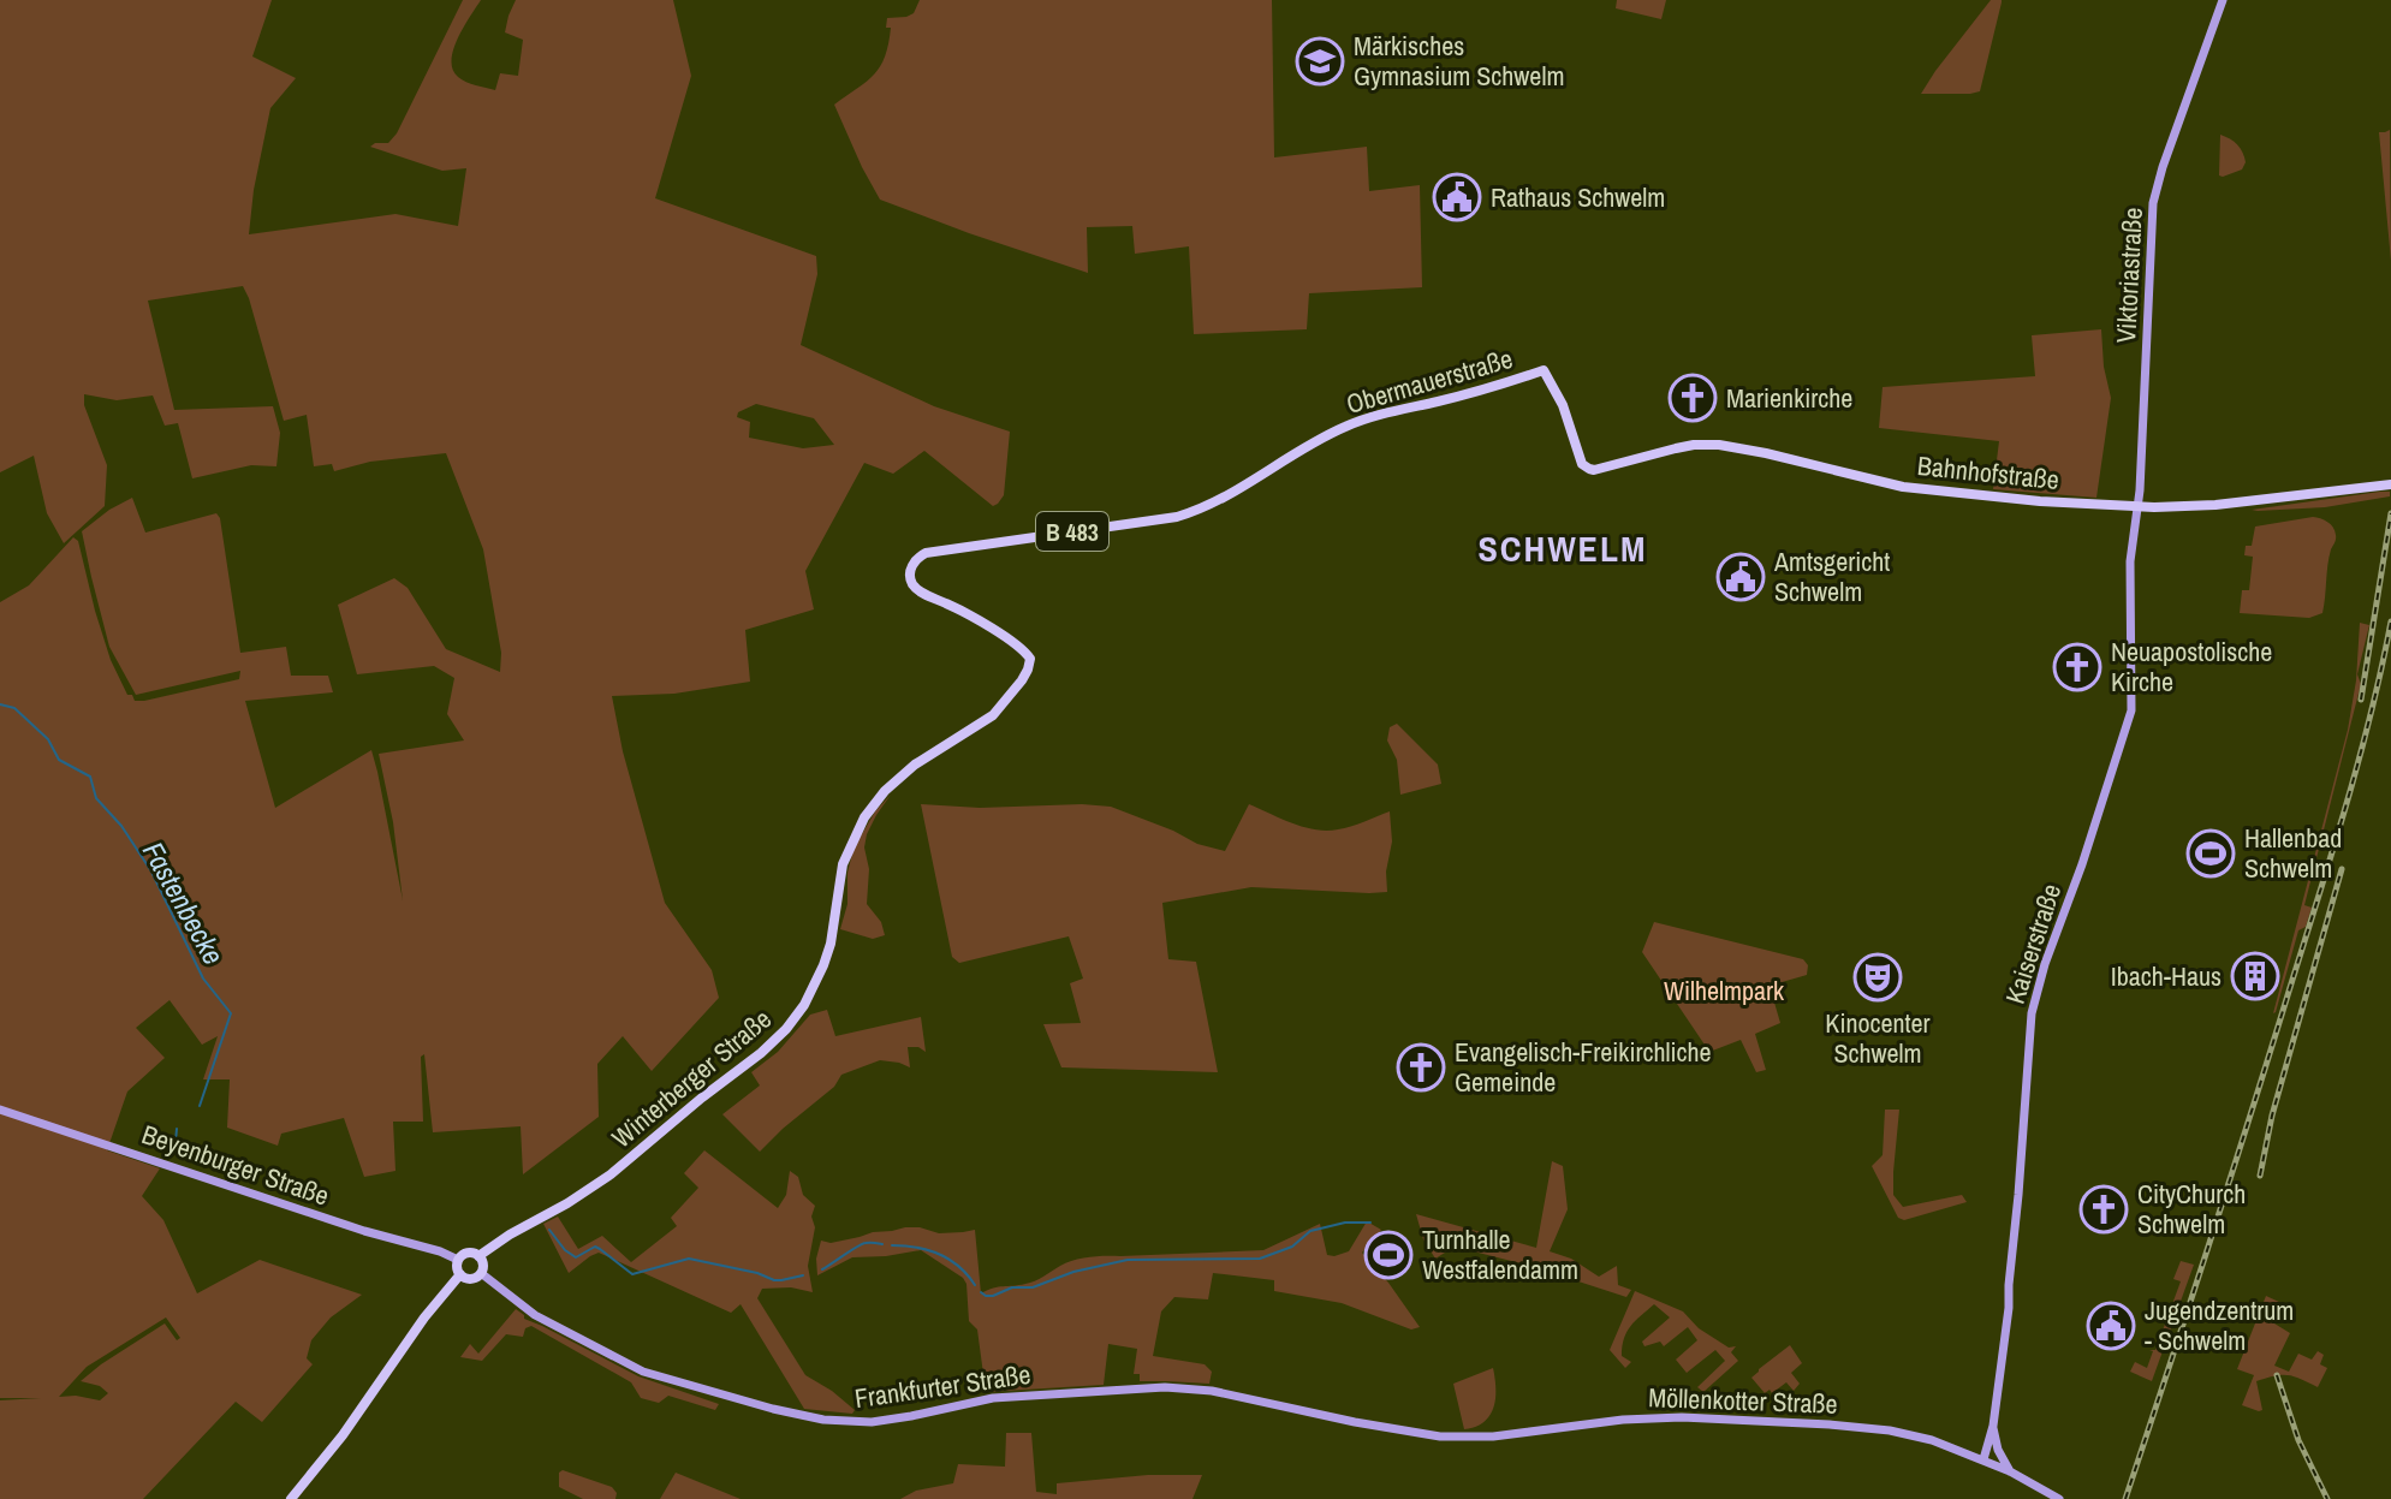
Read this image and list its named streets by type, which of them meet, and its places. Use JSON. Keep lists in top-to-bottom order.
{
  "streets": {
    "main road": [
      "Viktoriastraße",
      "Obermauerstraße",
      "Bahnhofstraße",
      "B 483",
      "Kaiserstraße",
      "Winterberger Straße",
      "Beyenburger Straße",
      "Frankfurter Straße",
      "Möllenkotter Straße"
    ]
  },
  "crossings": [
    ["Viktoriastraße", "Bahnhofstraße"],
    ["Viktoriastraße", "Kaiserstraße"],
    ["Obermauerstraße", "Bahnhofstraße"],
    ["Obermauerstraße", "Winterberger Straße"],
    ["Bahnhofstraße", "Kaiserstraße"],
    ["Kaiserstraße", "Möllenkotter Straße"],
    ["Winterberger Straße", "Beyenburger Straße"],
    ["Winterberger Straße", "Frankfurter Straße"],
    ["Beyenburger Straße", "Frankfurter Straße"],
    ["Frankfurter Straße", "Möllenkotter Straße"]
  ],
  "districts": ["SCHWELM"],
  "water": ["Fastenbecke"],
  "parks": ["Wilhelmpark"],
  "places": {
    "school or university": ["Märkisches Gymnasium Schwelm"],
    "public building": ["Rathaus Schwelm", "Amtsgericht Schwelm", "Jugendzentrum - Schwelm"],
    "church": [
      "Marienkirche",
      "Neuapostolische Kirche",
      "Evangelisch-Freikirchliche Gemeinde",
      "CityChurch Schwelm"
    ],
    "sports": ["Hallenbad Schwelm", "Turnhalle Westfalendamm"],
    "building": ["Ibach-Haus"],
    "theatre": ["Kinocenter Schwelm"]
  }
}
